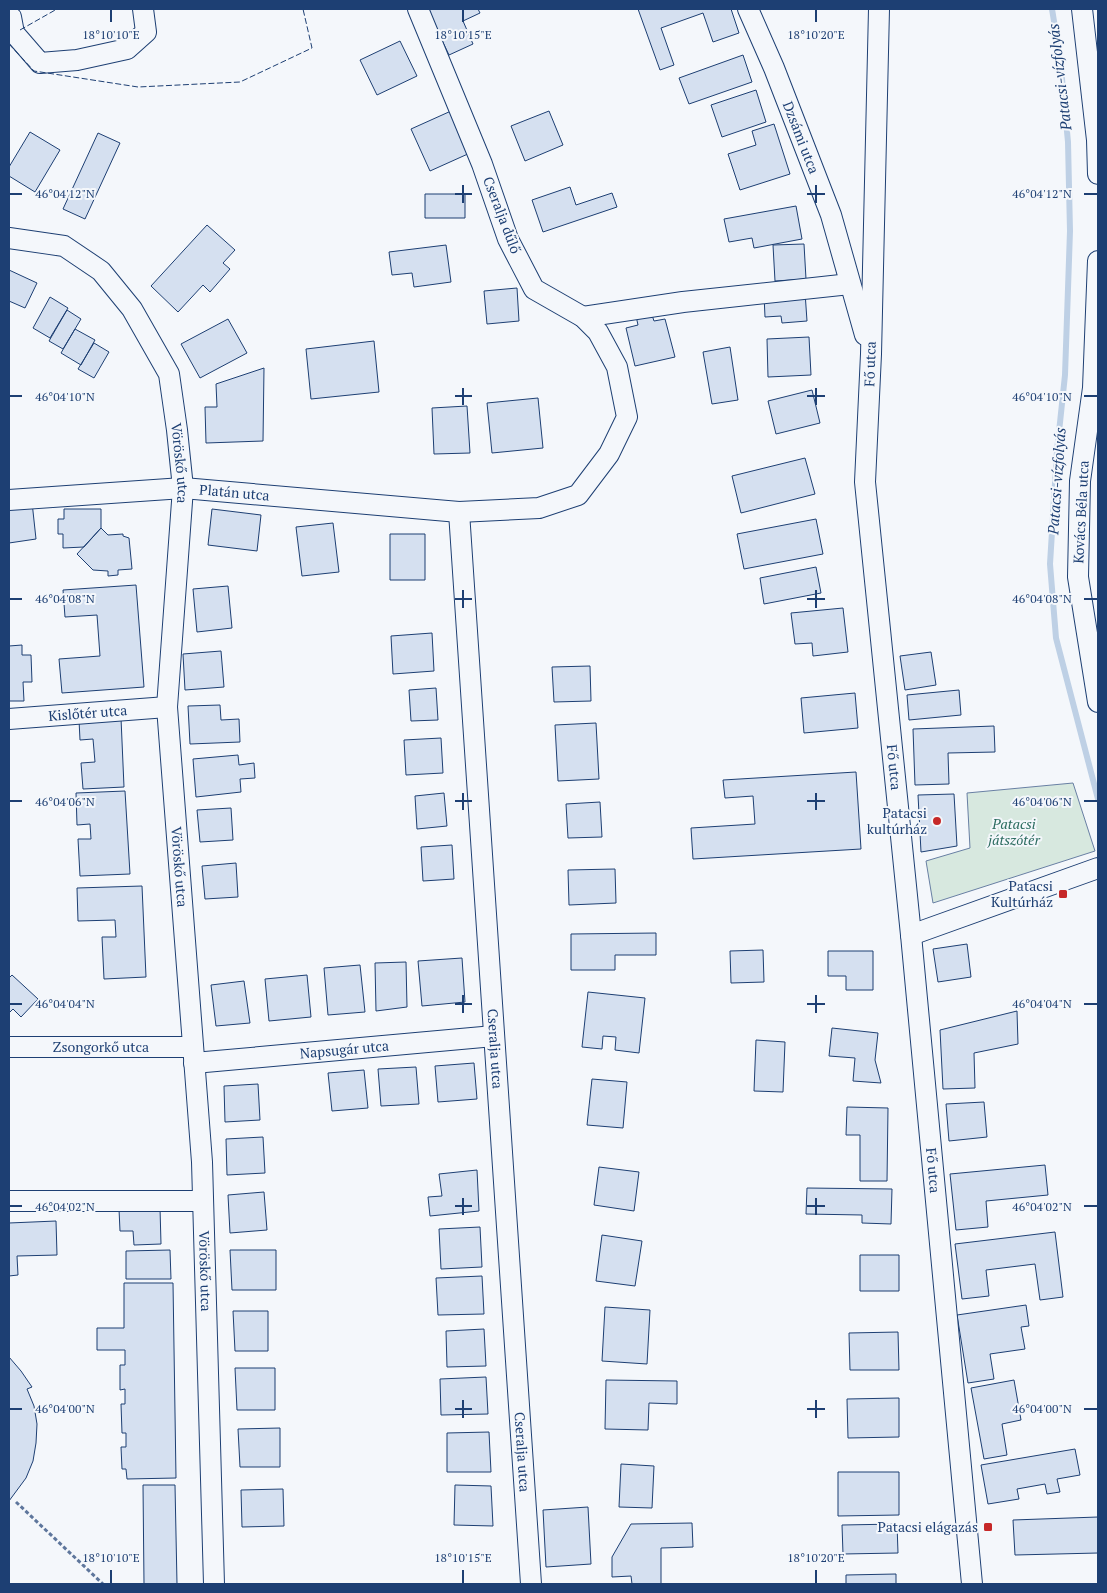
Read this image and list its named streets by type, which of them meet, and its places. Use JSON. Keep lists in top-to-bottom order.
{
  "streets": {
    "street": [
      "Dzsámi utca",
      "Cseralja dűlő",
      "Fő utca",
      "Vöröskő utca",
      "Platán utca",
      "Kovács Béla utca",
      "Kislőtér utca",
      "Zsongorkő utca",
      "Cseralja utca",
      "Napsugár utca"
    ]
  },
  "crossings": [
    ["Dzsámi utca", "Fő utca"],
    ["Cseralja dűlő", "Platán utca"],
    ["Cseralja dűlő", "Cseralja utca"],
    ["Vöröskő utca", "Platán utca"],
    ["Vöröskő utca", "Kislőtér utca"],
    ["Vöröskő utca", "Zsongorkő utca"],
    ["Vöröskő utca", "Napsugár utca"],
    ["Platán utca", "Cseralja utca"],
    ["Zsongorkő utca", "Napsugár utca"],
    ["Cseralja utca", "Napsugár utca"]
  ],
  "water": ["Patacsi-vízfolyás"],
  "parks": ["Patacsi játszótér"],
  "places": {
    "other": ["Patacsi kultúrház"],
    "transit": ["Patacsi Kultúrház", "Patacsi elágazás"]
  },
  "coordinates": [
    "18°10'10\"E",
    "18°10'15\"E",
    "18°10'20\"E",
    "46°04'12\"N",
    "46°04'10\"N",
    "46°04'08\"N",
    "46°04'06\"N",
    "46°04'04\"N",
    "46°04'02\"N",
    "46°04'00\"N"
  ]
}
